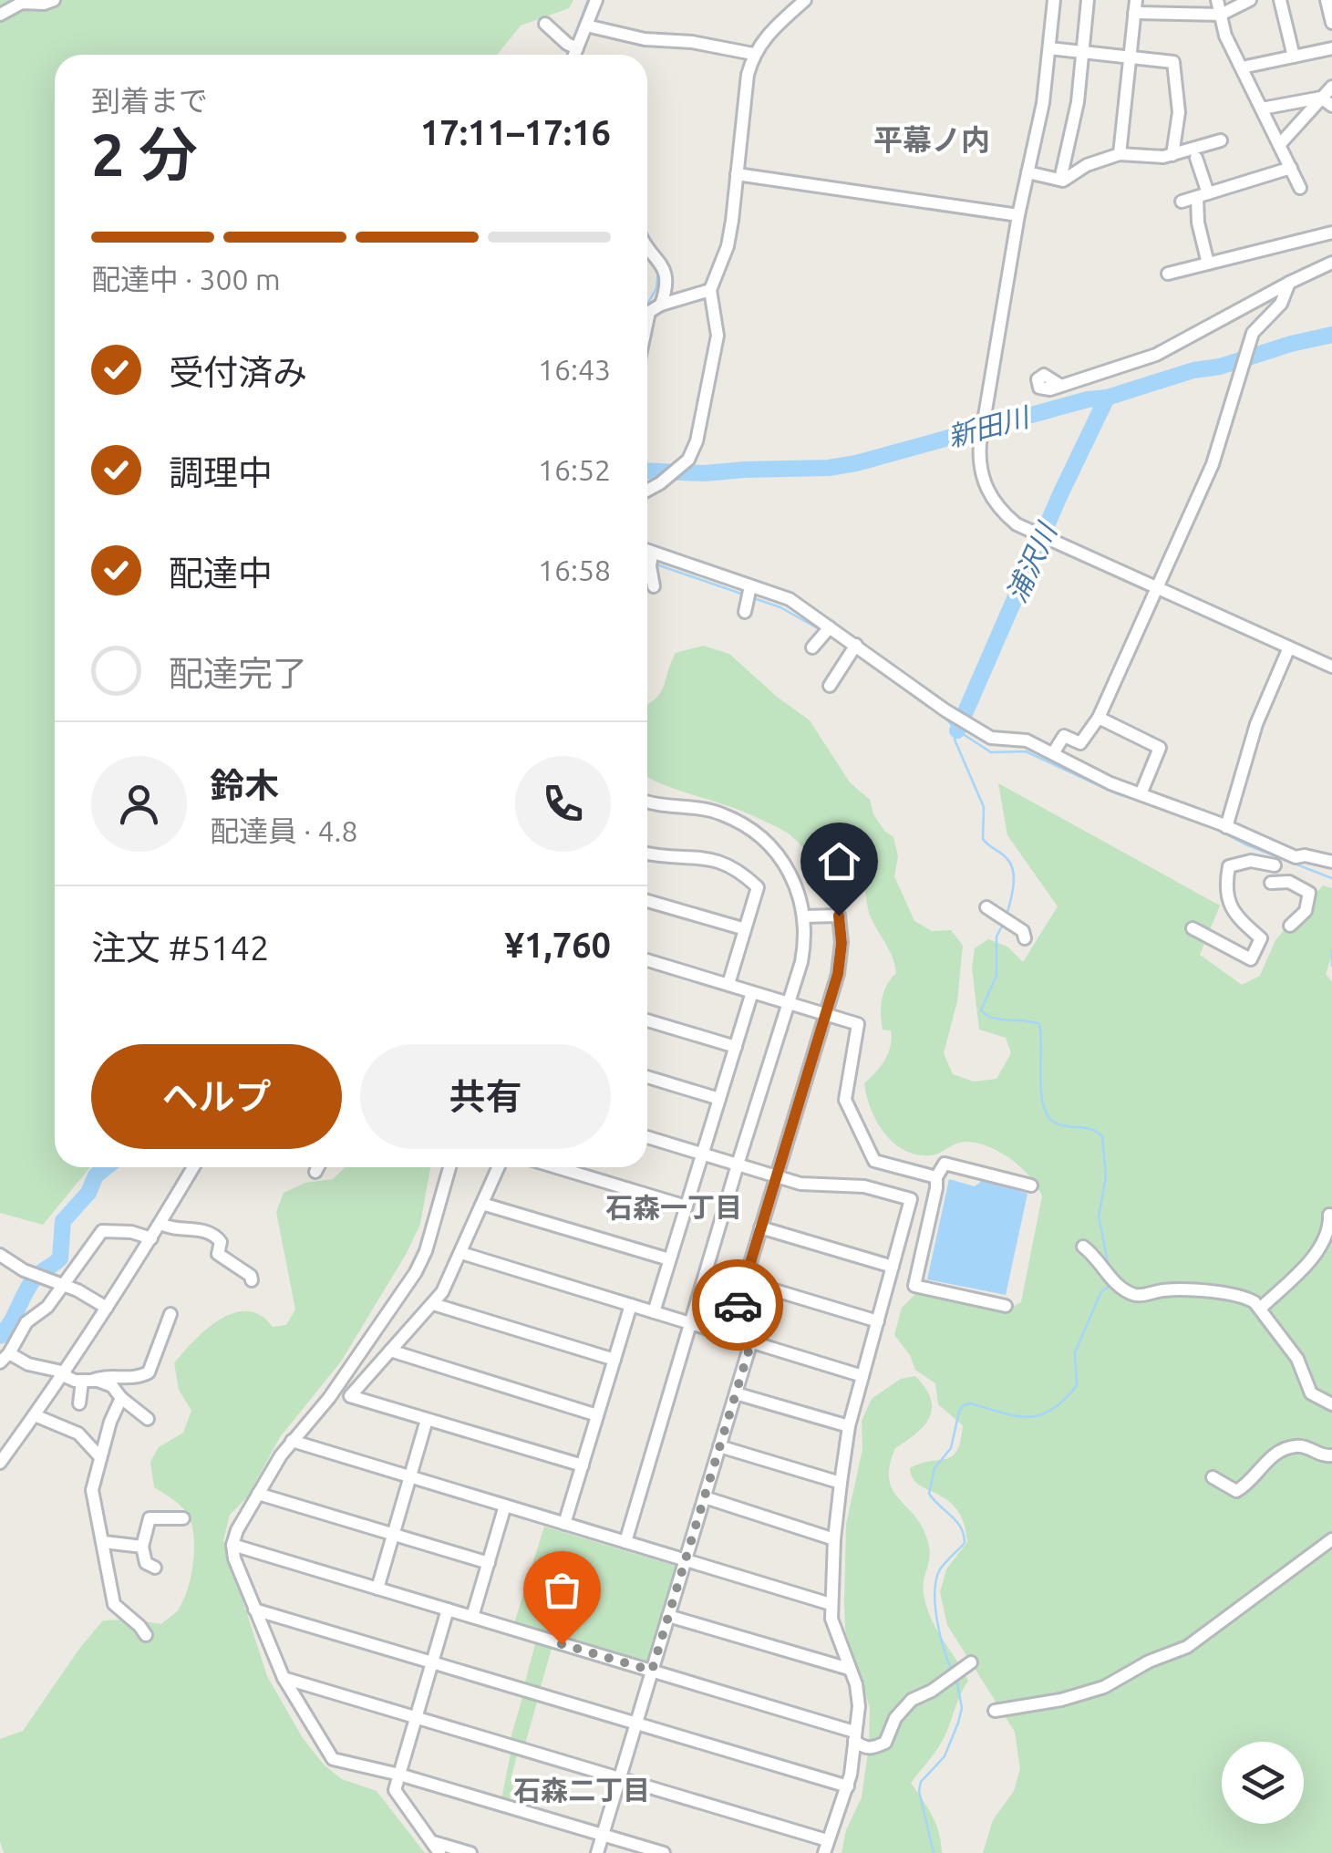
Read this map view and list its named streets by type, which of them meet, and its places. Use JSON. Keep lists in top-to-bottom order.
{
  "districts": ["平幕ノ内", "石森一丁目", "石森二丁目"],
  "water": ["新田川", "浦沢川"],
  "page": {
    "heading": ["2 分", "到着まで", "17:11–17:16"],
    "panel": [
      "鈴木",
      "配達員 · 4.8",
      "注文 #5142",
      "¥1,760"
    ],
    "bar": "配達中 · 300 m",
    "list": [
      ["受付済み", "16:43"],
      ["調理中", "16:52"],
      ["配達中", "16:58"],
      "配達完了"
    ],
    "buttons": ["ヘルプ", "共有"]
  }
}
